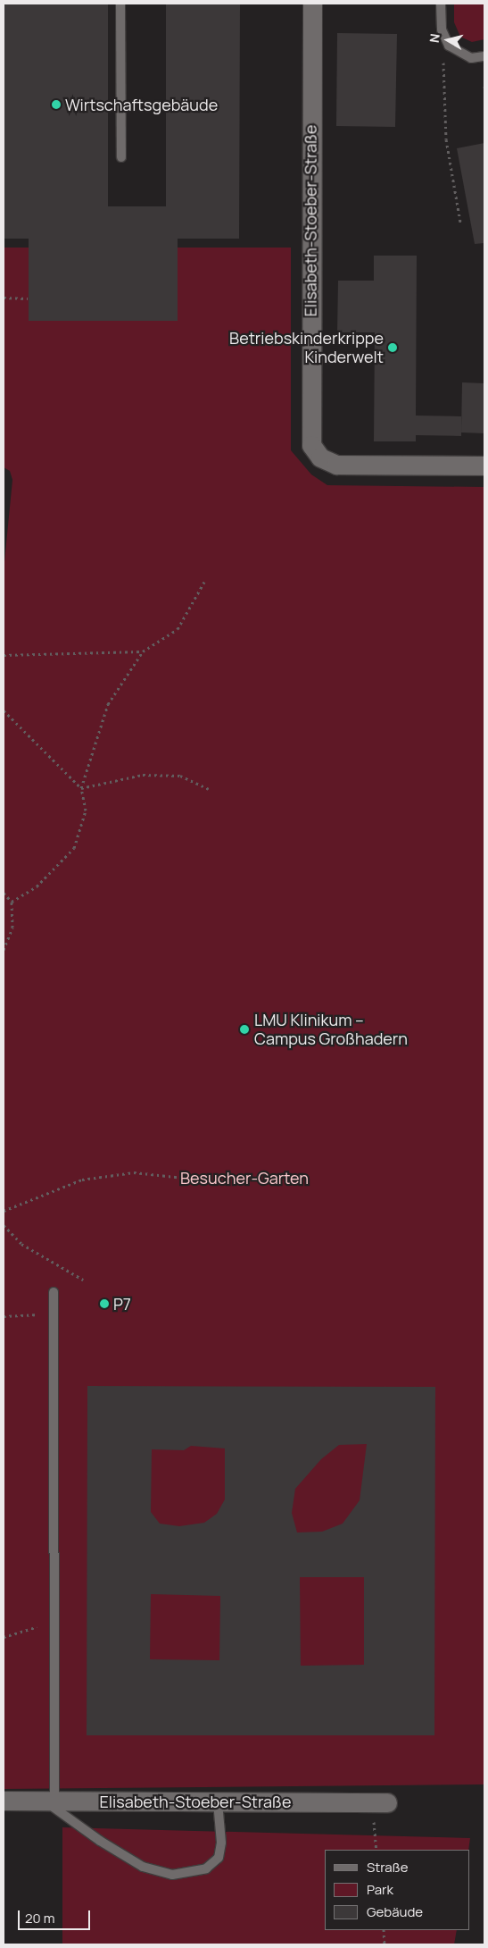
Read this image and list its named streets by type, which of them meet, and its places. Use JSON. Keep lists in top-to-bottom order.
{
  "streets": {
    "street": ["Elisabeth-Stoeber-Straße"]
  },
  "parks": ["Besucher-Garten"],
  "places": [
    "Wirtschaftsgebäude",
    "Betriebskinderkrippe Kinderwelt",
    "LMU Klinikum – Campus Großhadern",
    "P7"
  ],
  "legend": ["Straße", "Park", "Gebäude"],
  "scale_bar": "20 m",
  "north": "left"
}
